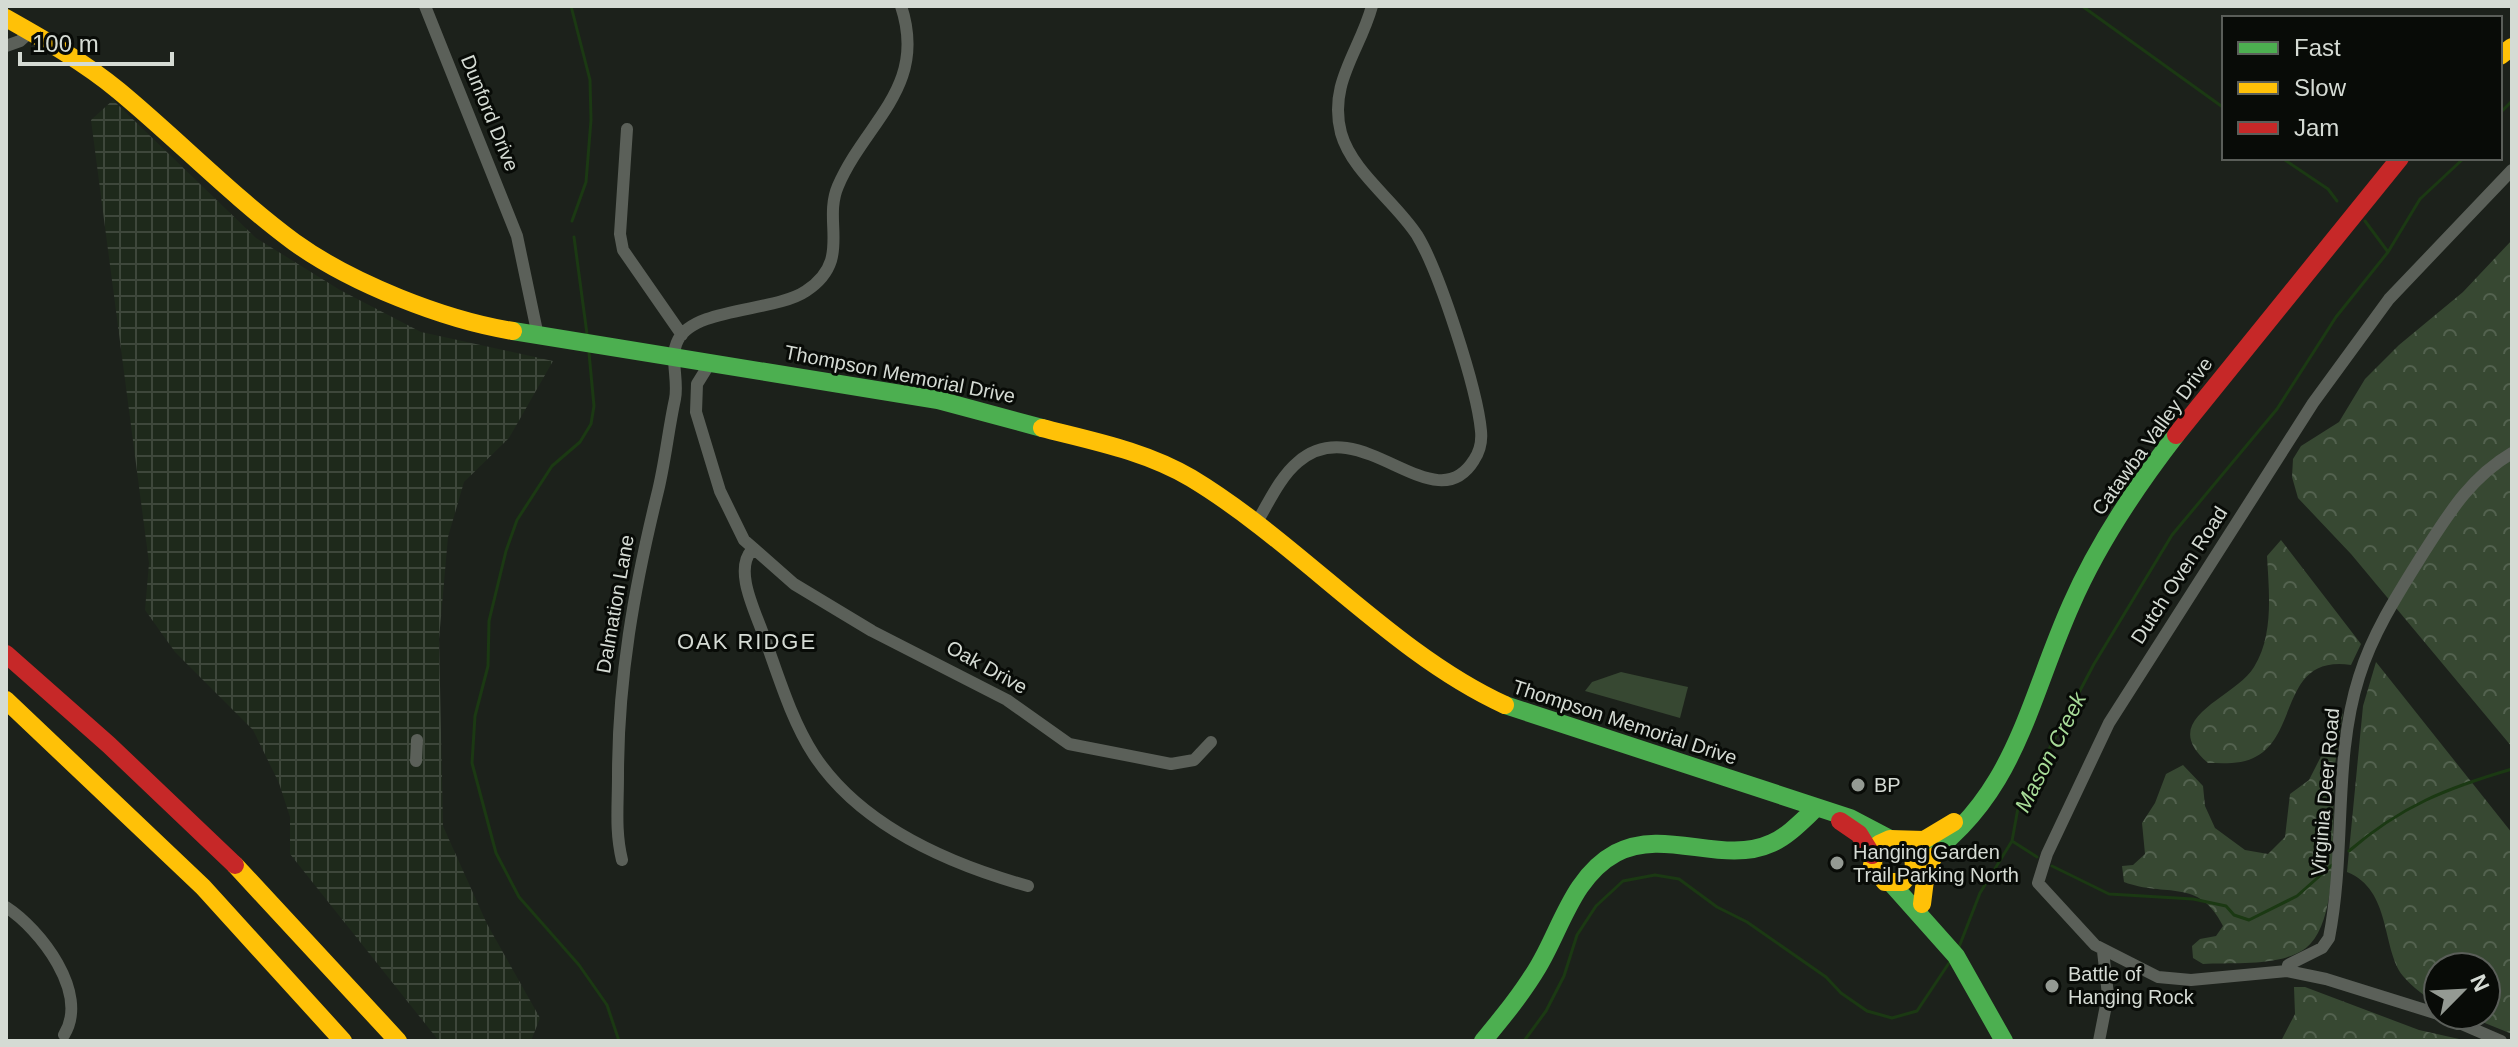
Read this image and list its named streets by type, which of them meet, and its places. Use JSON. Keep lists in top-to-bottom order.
{
  "streets": {
    "main road": ["Thompson Memorial Drive", "Catawba Valley Drive"],
    "street": [
      "Dunford Drive",
      "Dutch Oven Road",
      "Dalmation Lane",
      "Oak Drive",
      "Virginia Deer Road"
    ]
  },
  "crossings": [
    ["Dunford Drive", "Thompson Memorial Drive"],
    ["Thompson Memorial Drive", "Catawba Valley Drive"],
    ["Thompson Memorial Drive", "Dalmation Lane"],
    ["Thompson Memorial Drive", "Oak Drive"]
  ],
  "districts": ["OAK RIDGE"],
  "water": ["Mason Creek"],
  "places": ["BP", "Hanging Garden Trail Parking North", "Battle of Hanging Rock"],
  "legend": ["Fast", "Slow", "Jam"],
  "scale_bar": "100 m",
  "north": "top right"
}
